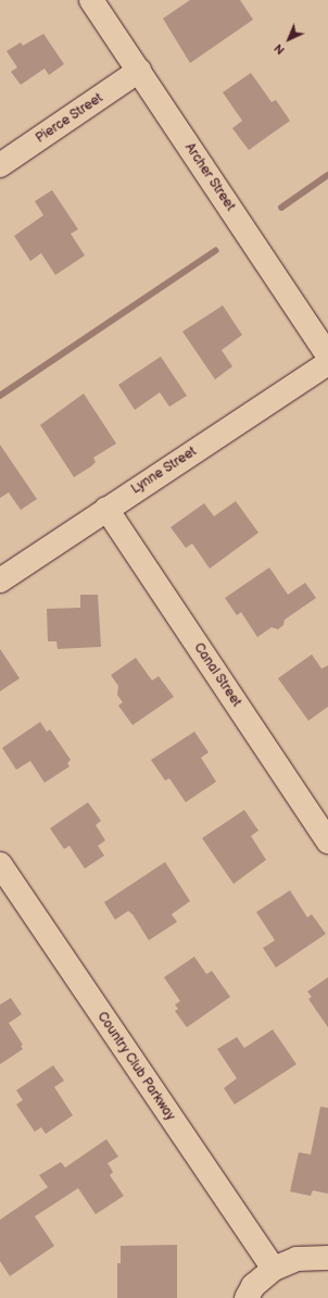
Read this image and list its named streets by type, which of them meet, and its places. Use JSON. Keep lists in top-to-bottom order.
{
  "streets": {
    "street": [
      "Pierce Street",
      "Archer Street",
      "Lynne Street",
      "Canal Street",
      "Country Club Parkway"
    ]
  },
  "crossings": [
    ["Pierce Street", "Archer Street"],
    ["Lynne Street", "Canal Street"]
  ],
  "north": "bottom left"
}
